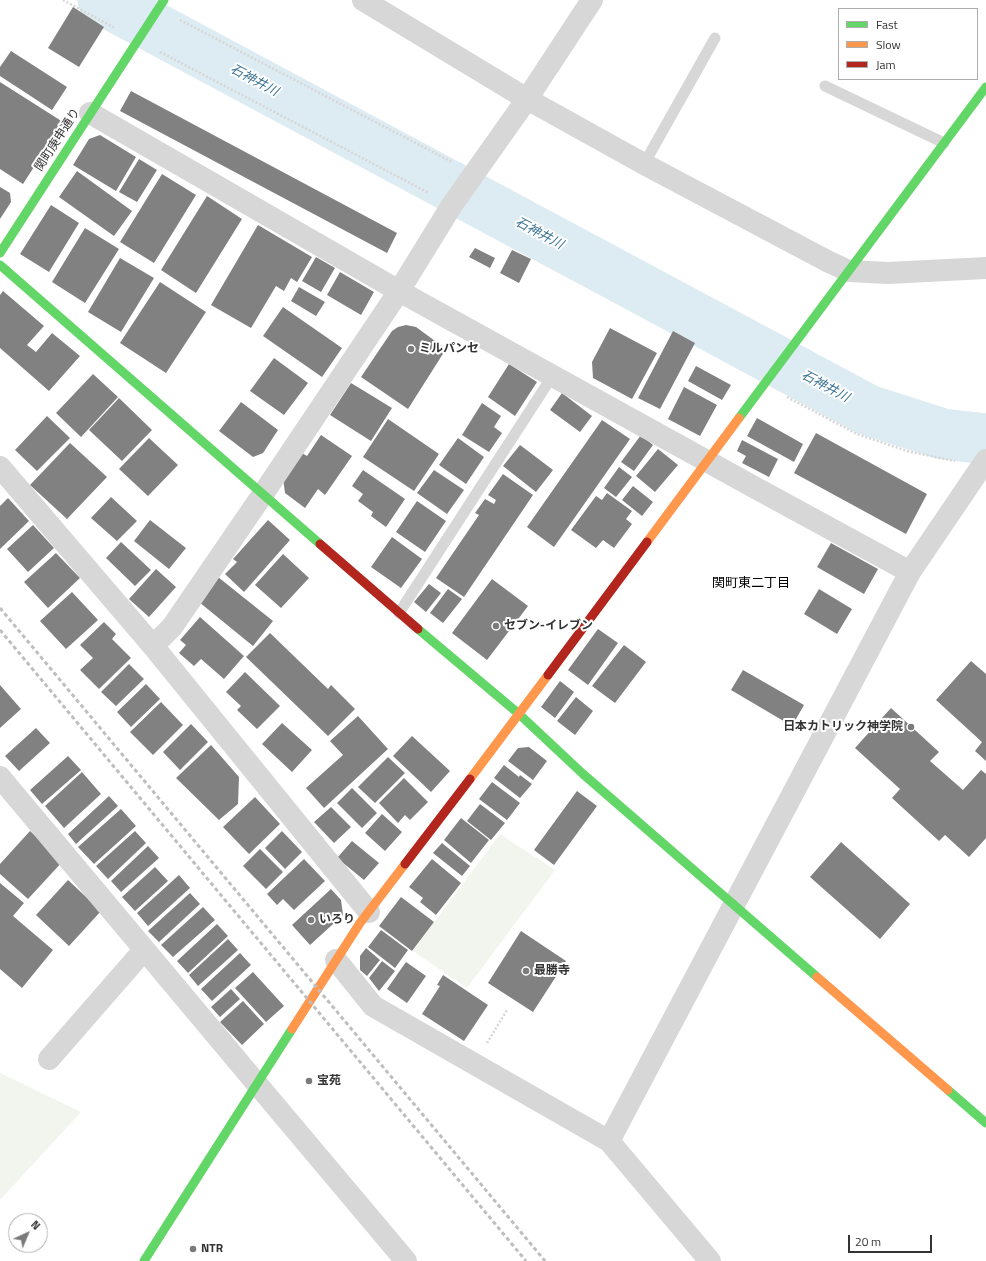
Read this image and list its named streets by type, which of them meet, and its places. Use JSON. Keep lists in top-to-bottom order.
{
  "streets": {
    "street": ["関町庚申通り"]
  },
  "districts": ["関町東二丁目"],
  "water": ["石神井川"],
  "places": [
    "ミルパンセ",
    "セブン-イレブン",
    "日本カトリック神学院",
    "いろり",
    "最勝寺",
    "宝苑",
    "NTR"
  ],
  "legend": ["Fast", "Slow", "Jam"],
  "scale_bar": "20 m",
  "north": "top right"
}
